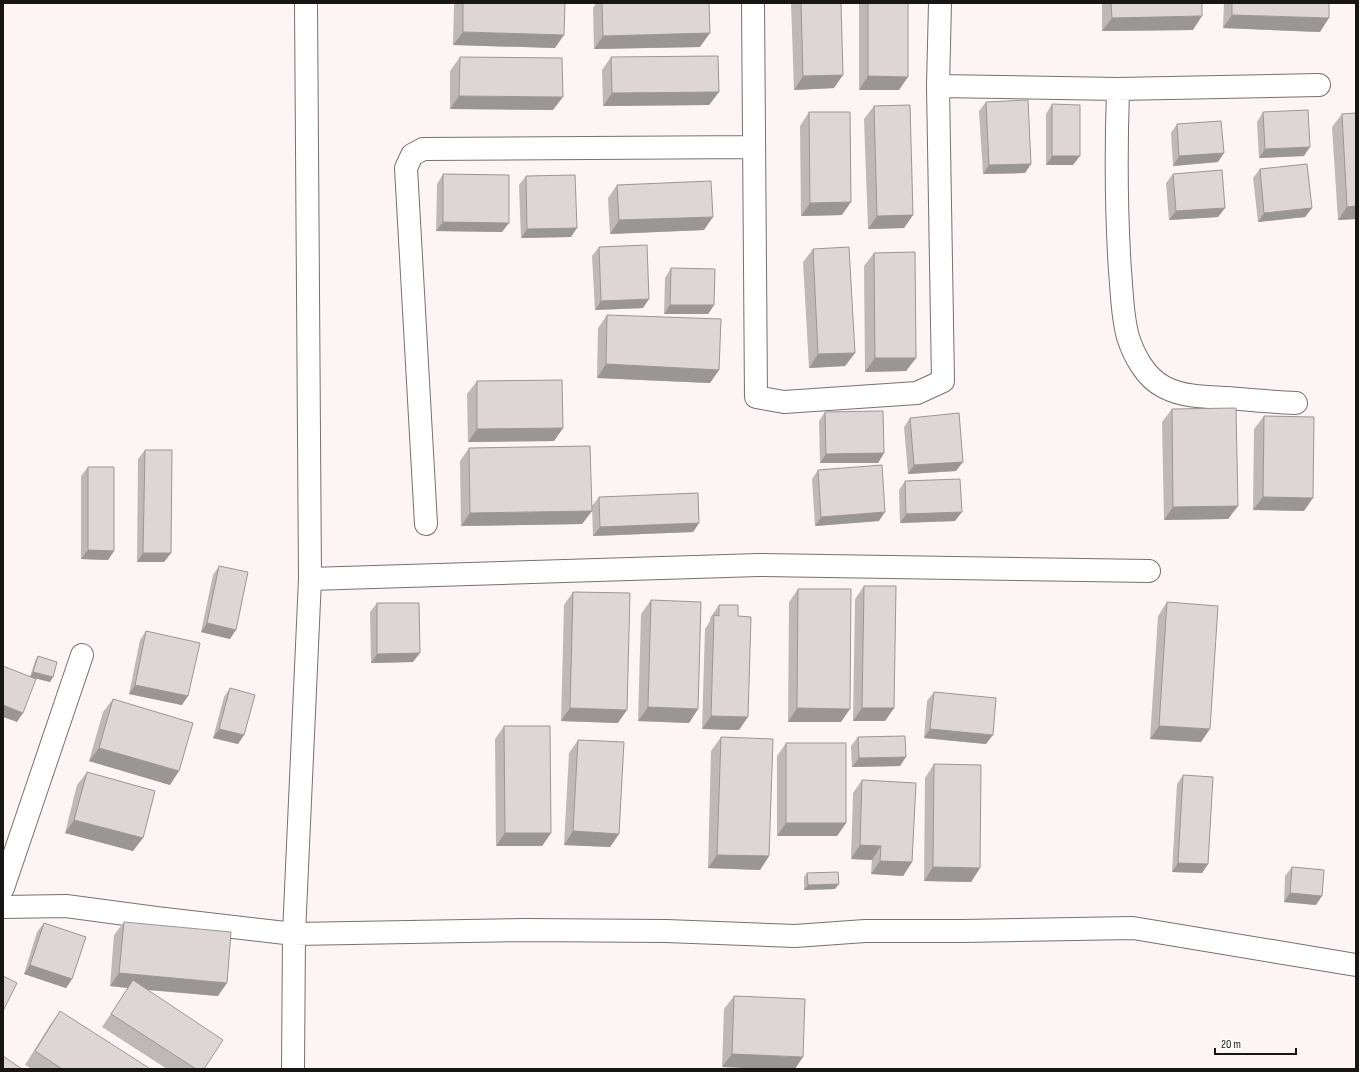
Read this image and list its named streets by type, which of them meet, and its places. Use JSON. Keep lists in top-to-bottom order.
{
  "scale_bar": "20 m"
}
